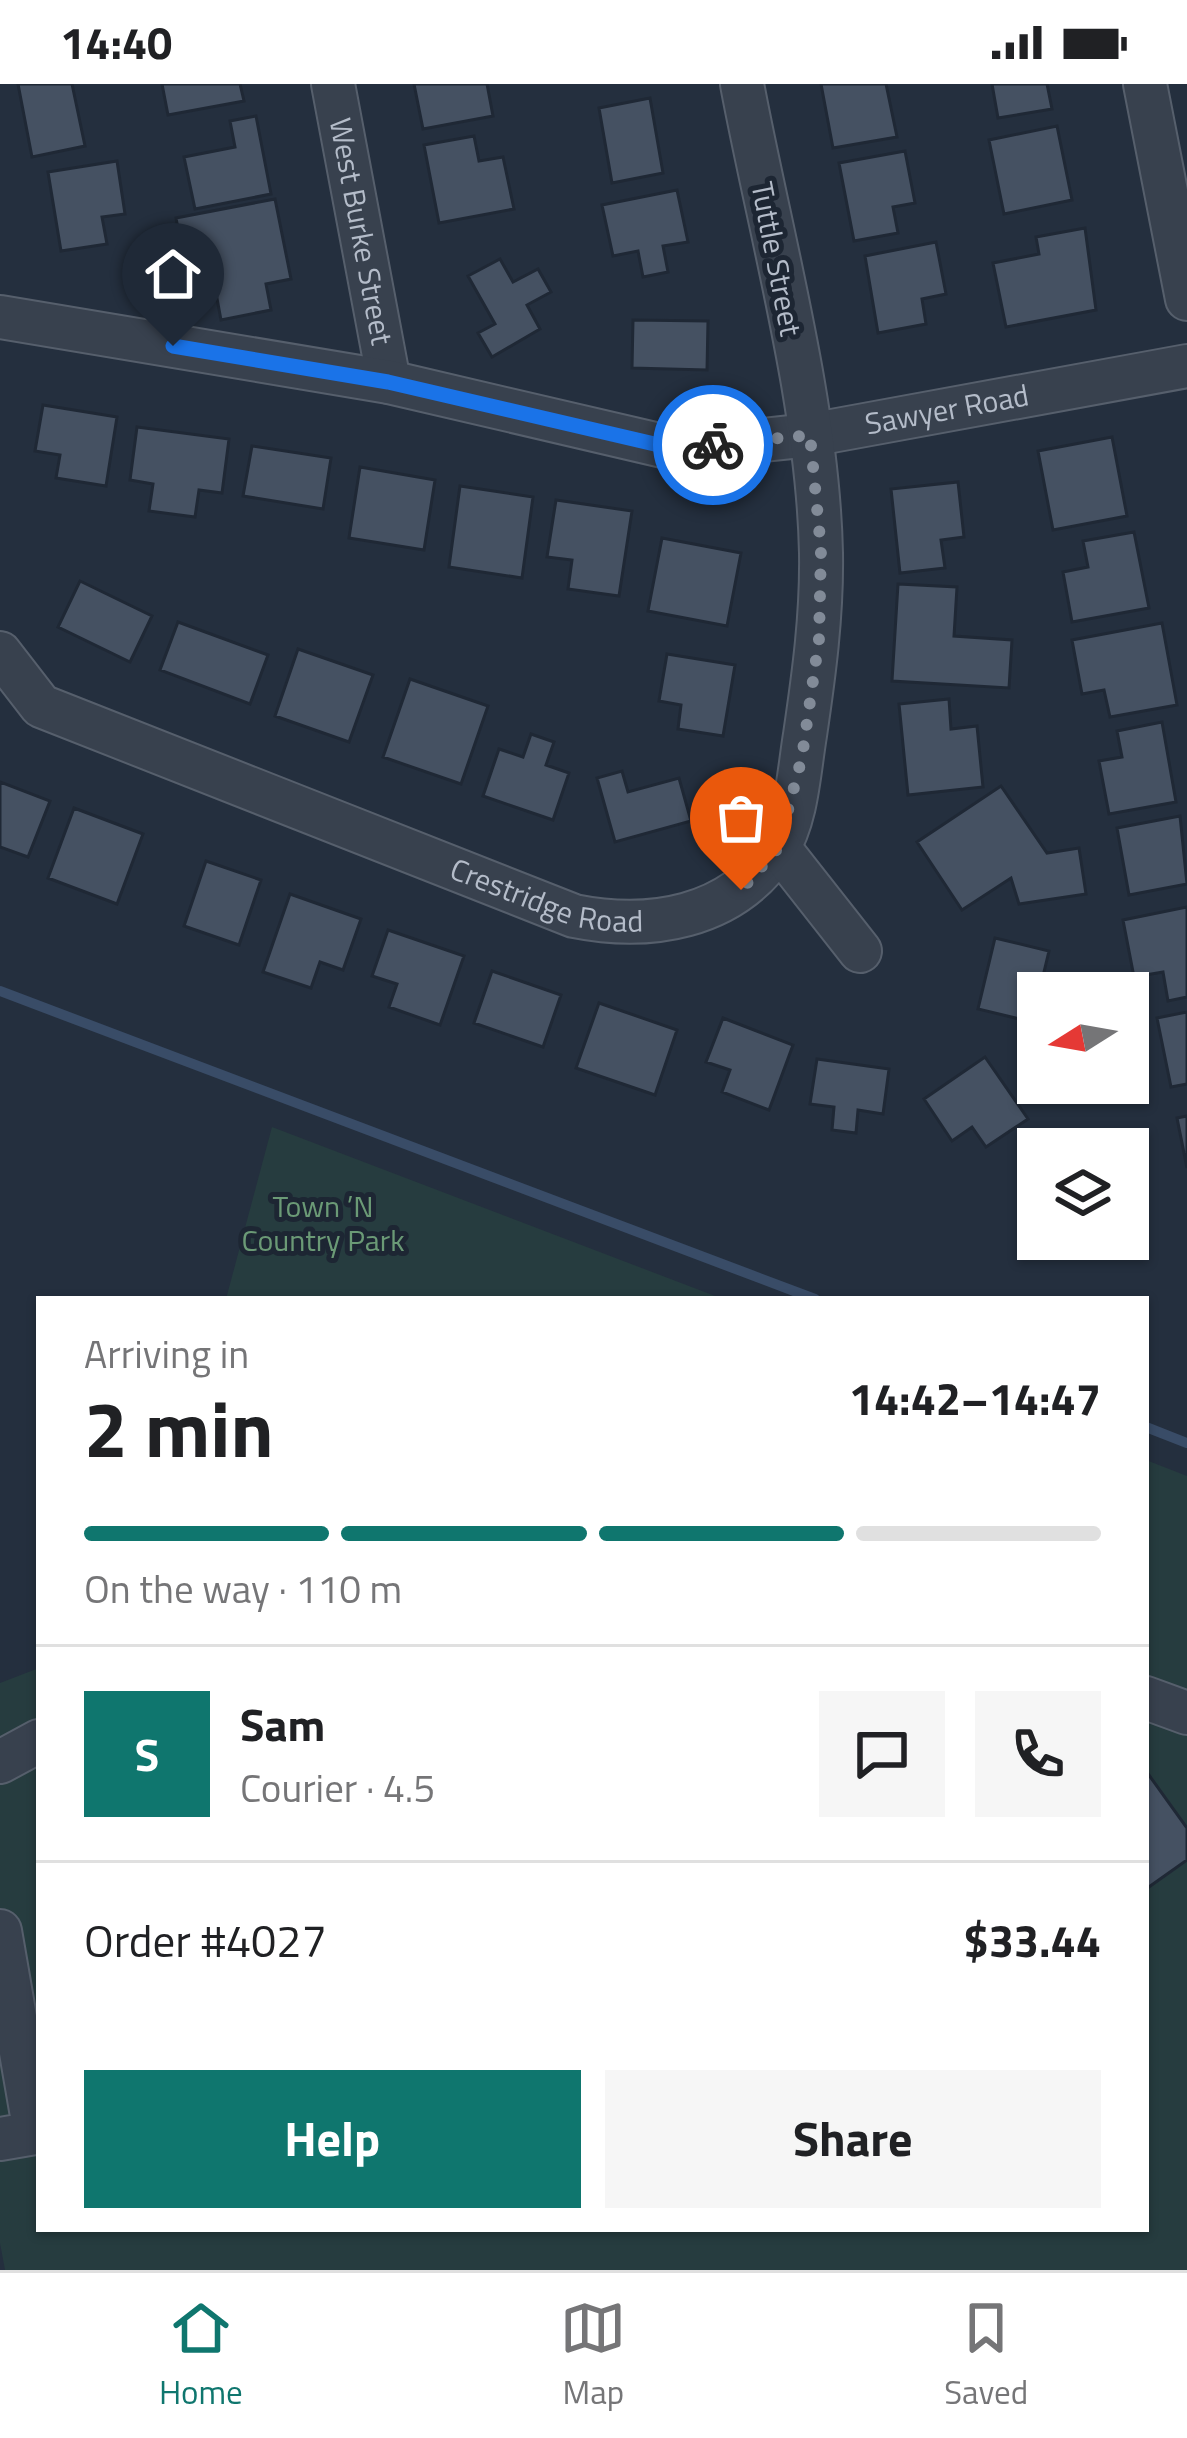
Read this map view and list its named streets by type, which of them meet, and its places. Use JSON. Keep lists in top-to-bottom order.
{
  "streets": {
    "street": [
      "West Burke Street",
      "Tuttle Street",
      "Sawyer Road",
      "Crestridge Road"
    ]
  },
  "crossings": [
    ["West Burke Street", "Sawyer Road"],
    ["Tuttle Street", "Sawyer Road"],
    ["Tuttle Street", "Crestridge Road"],
    ["Sawyer Road", "Crestridge Road"]
  ],
  "parks": ["Town ’N Country Park"],
  "north": "left",
  "page": {
    "status": "14:40",
    "heading": ["2 min", "Arriving in", "14:42–14:47"],
    "panel": [
      "Sam",
      "Courier · 4.5",
      "Order #4027",
      "$33.44"
    ],
    "bar": "On the way · 110 m",
    "round": "S",
    "buttons": ["Help", "Share"],
    "tabs": ["Home", "Map", "Saved"]
  }
}
